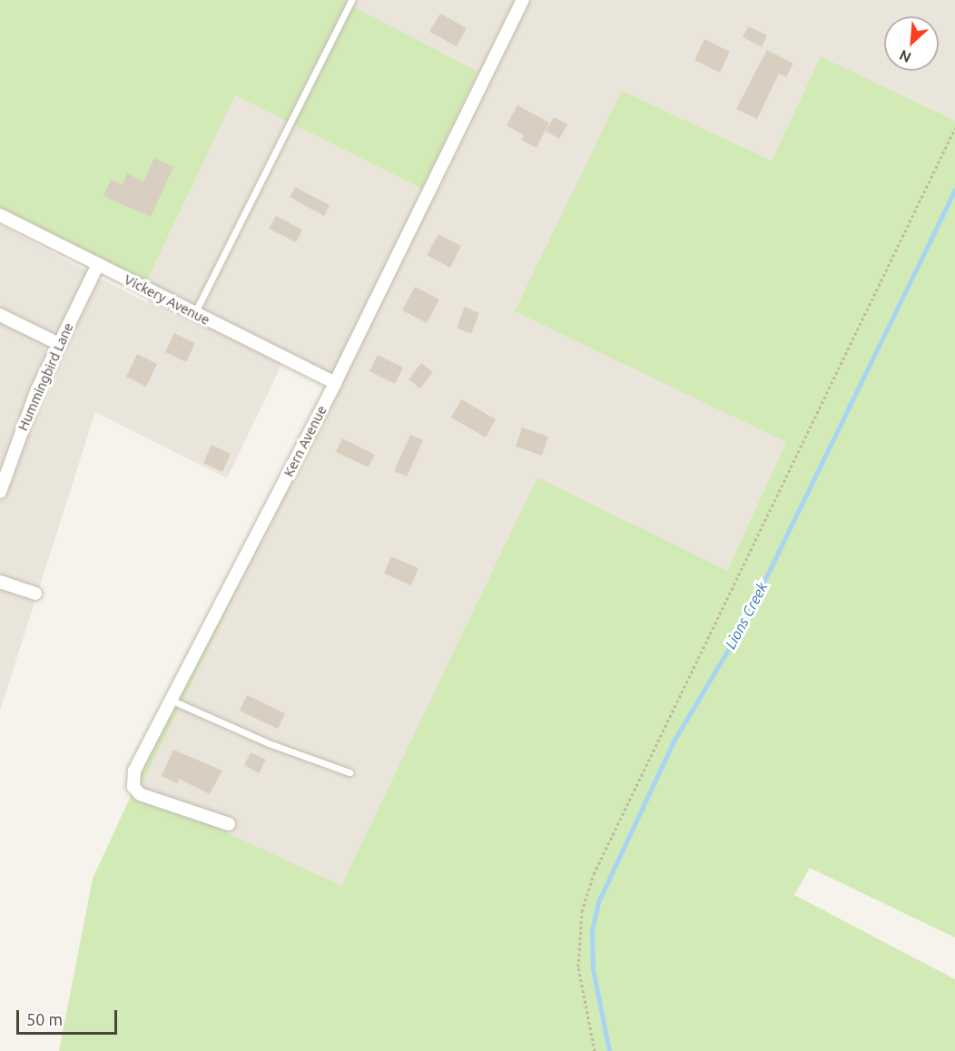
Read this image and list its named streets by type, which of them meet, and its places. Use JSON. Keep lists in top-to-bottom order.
{
  "streets": {
    "street": ["Vickery Avenue", "Hummingbird Lane", "Kern Avenue"]
  },
  "crossings": [
    ["Vickery Avenue", "Hummingbird Lane"],
    ["Vickery Avenue", "Kern Avenue"]
  ],
  "water": ["Lions Creek"],
  "scale_bar": "50 m",
  "north": "bottom left"
}
